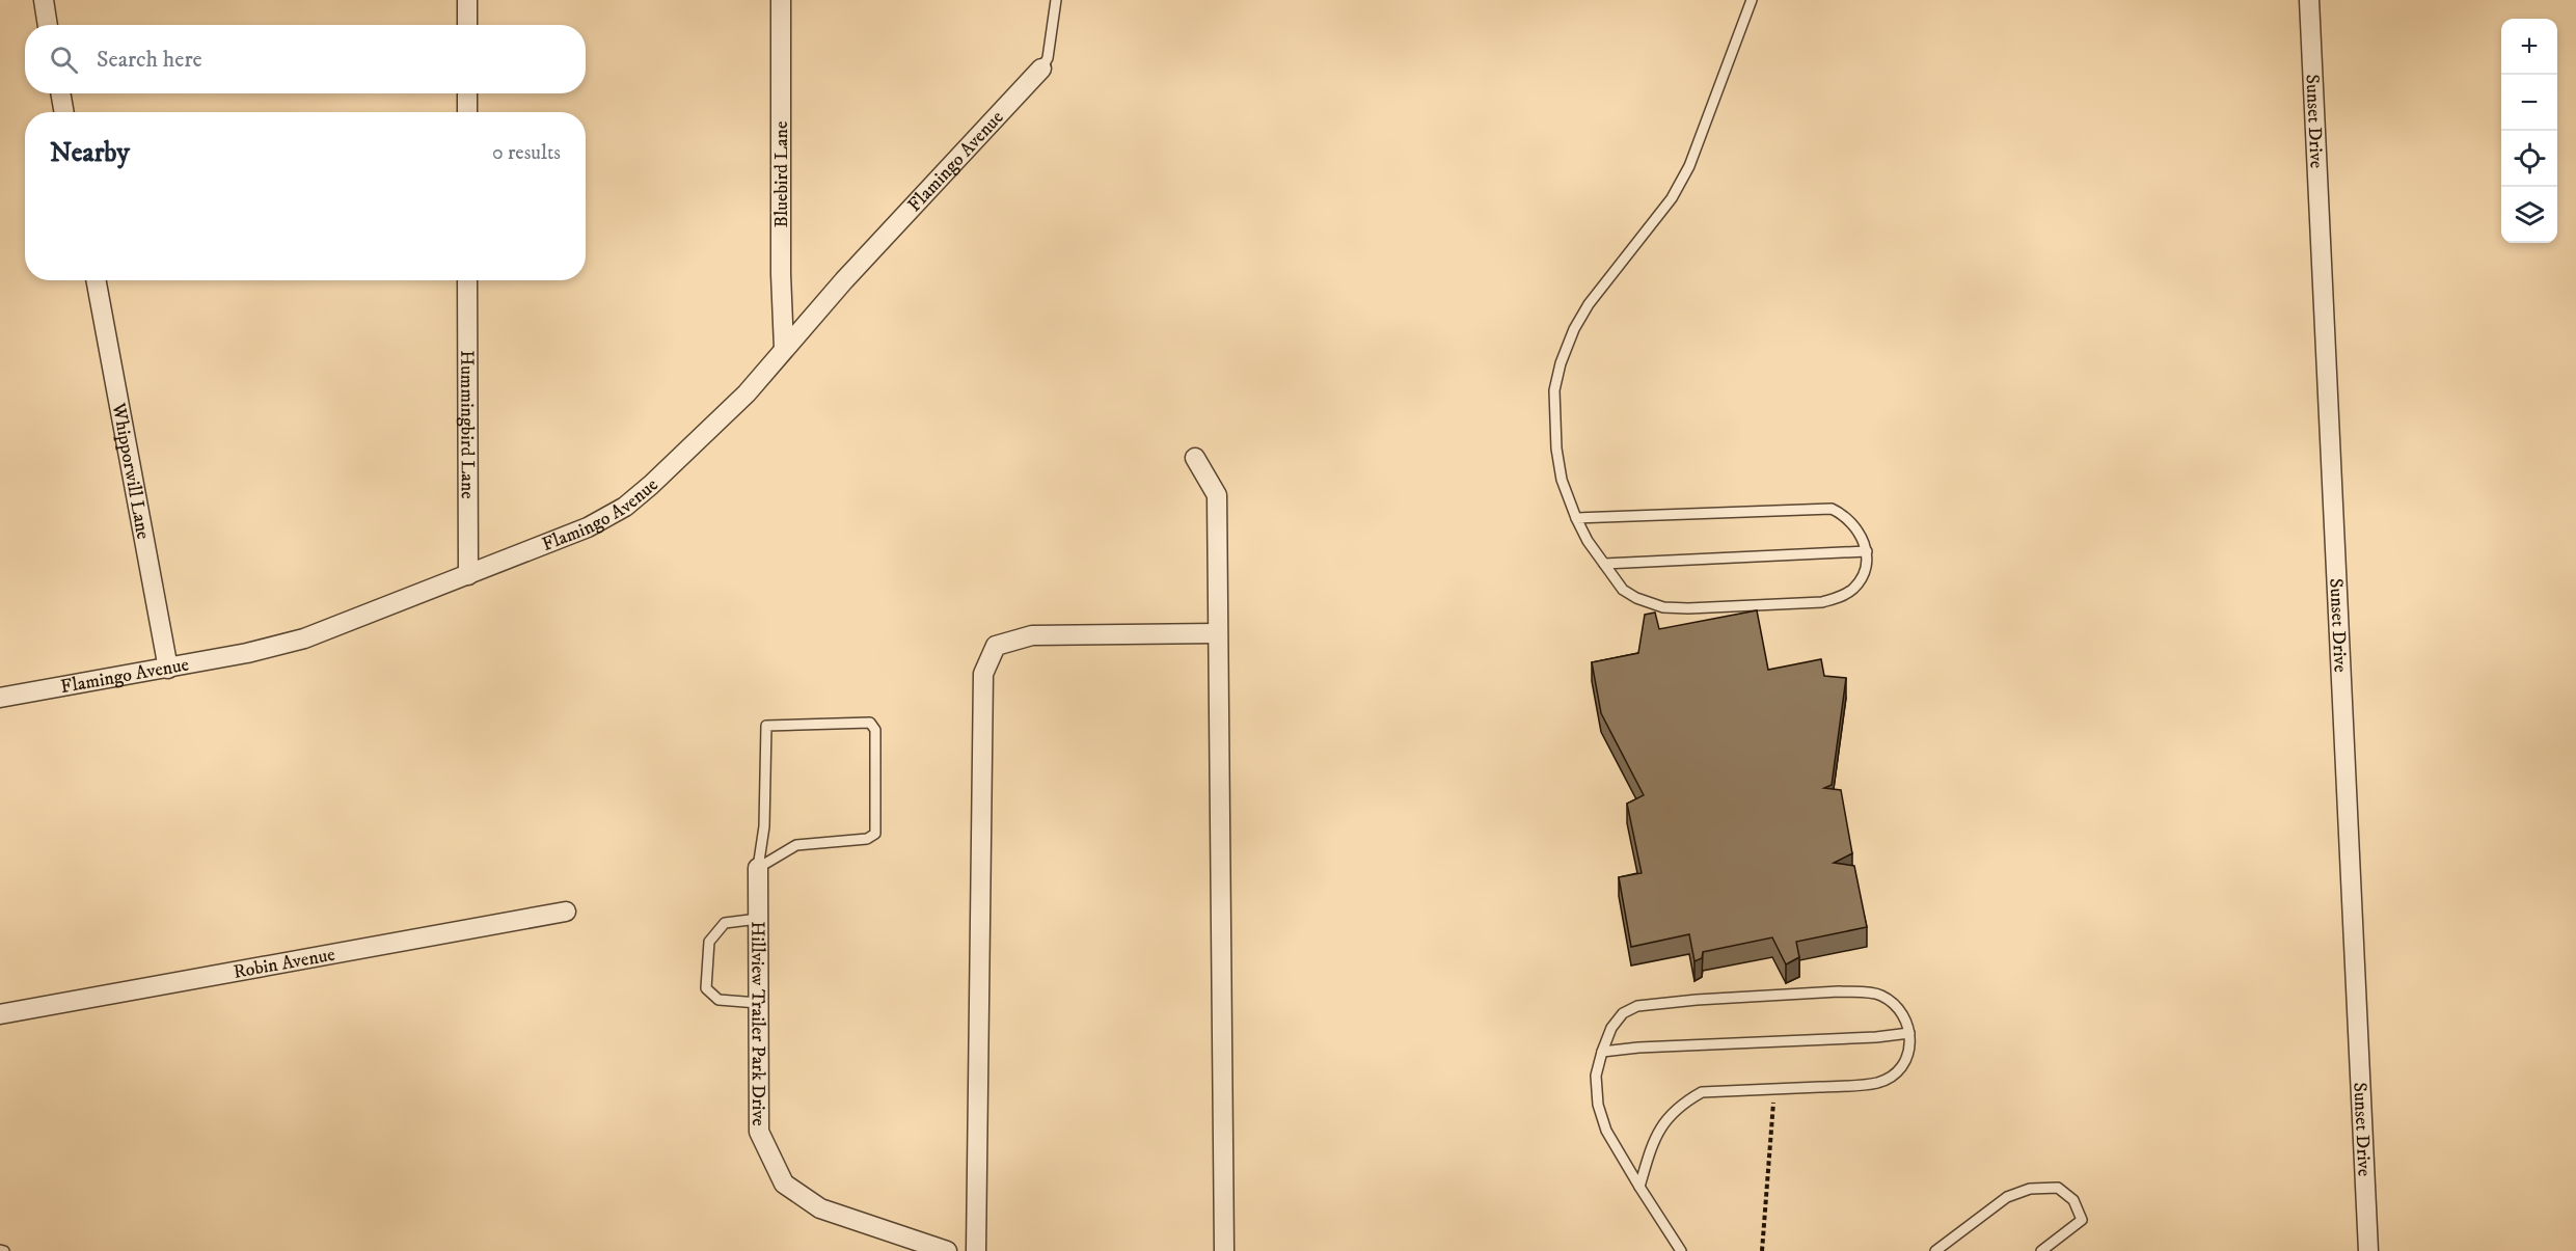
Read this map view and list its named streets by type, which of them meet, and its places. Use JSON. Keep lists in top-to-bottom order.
{
  "streets": {
    "street": [
      "Sunset Drive",
      "Flamingo Avenue",
      "Bluebird Lane",
      "Hummingbird Lane",
      "Whipporwill Lane",
      "Robin Avenue",
      "Hillview Trailer Park Drive"
    ]
  },
  "crossings": [
    ["Flamingo Avenue", "Bluebird Lane"],
    ["Flamingo Avenue", "Hummingbird Lane"],
    ["Flamingo Avenue", "Whipporwill Lane"]
  ],
  "page": {
    "map_buttons": ["+", "−"],
    "search": "Search here",
    "heading": ["Nearby", "0 results"]
  }
}
